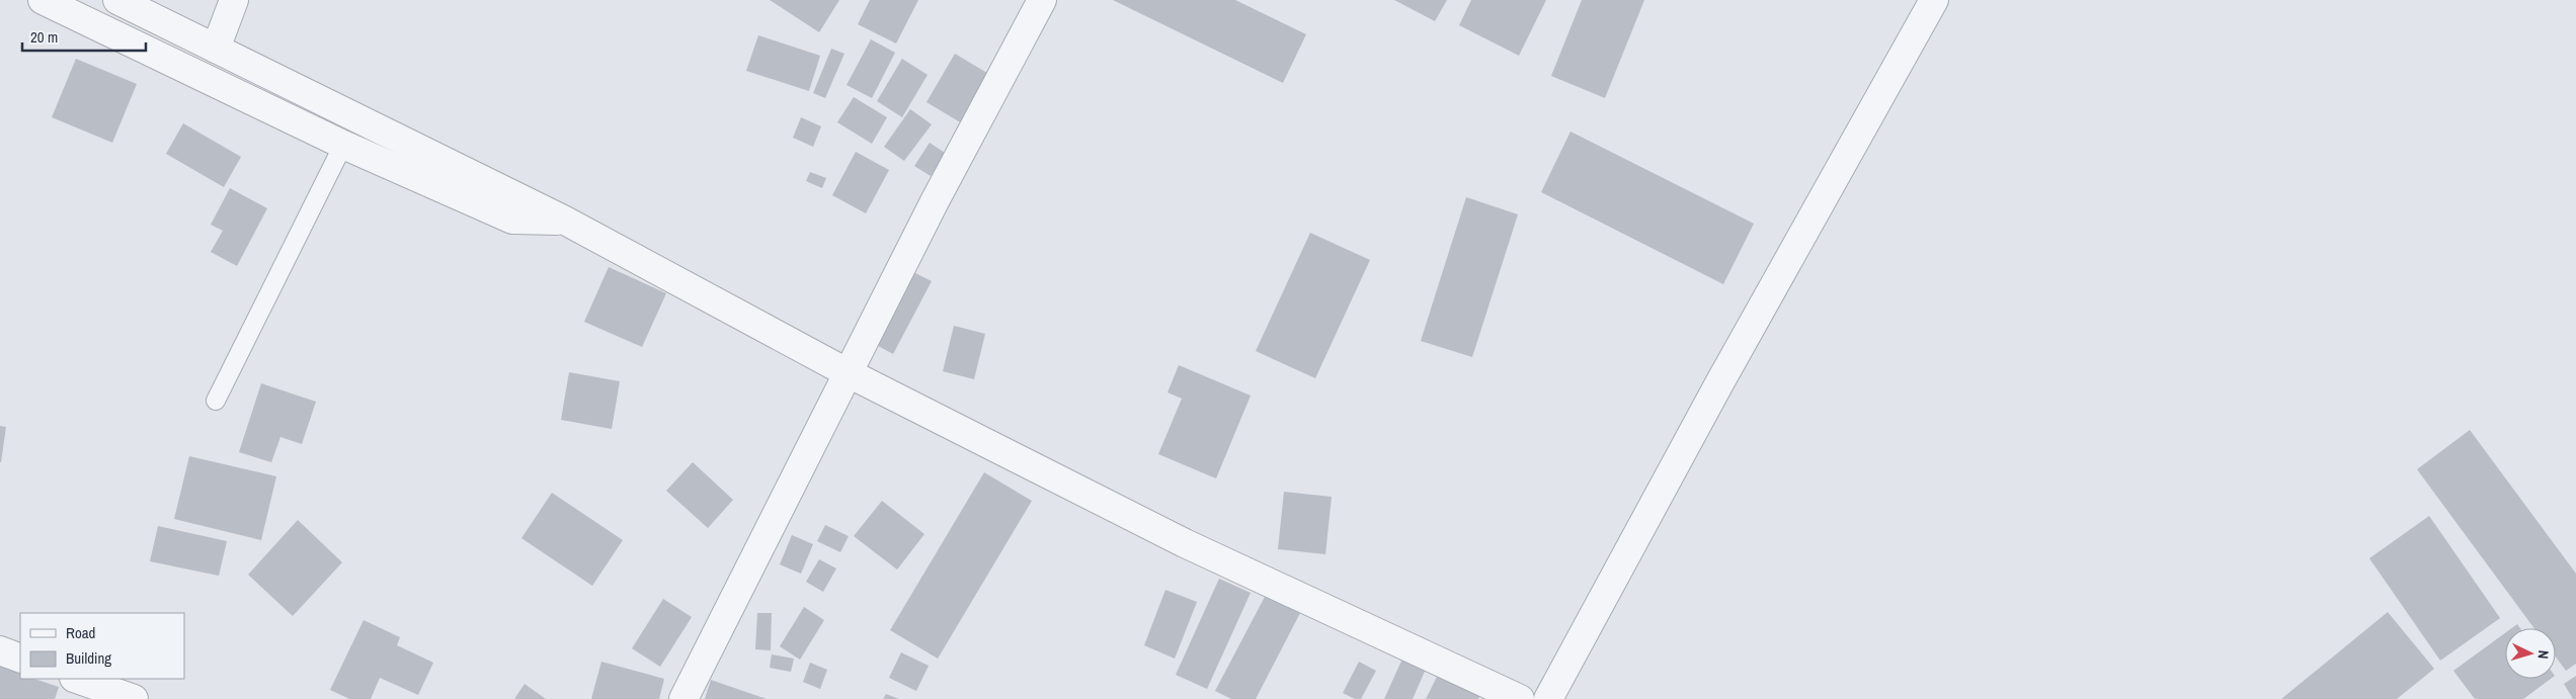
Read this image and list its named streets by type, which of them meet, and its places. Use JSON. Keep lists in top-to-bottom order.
{
  "legend": ["Road", "Building"],
  "scale_bar": "20 m",
  "north": "right"
}
